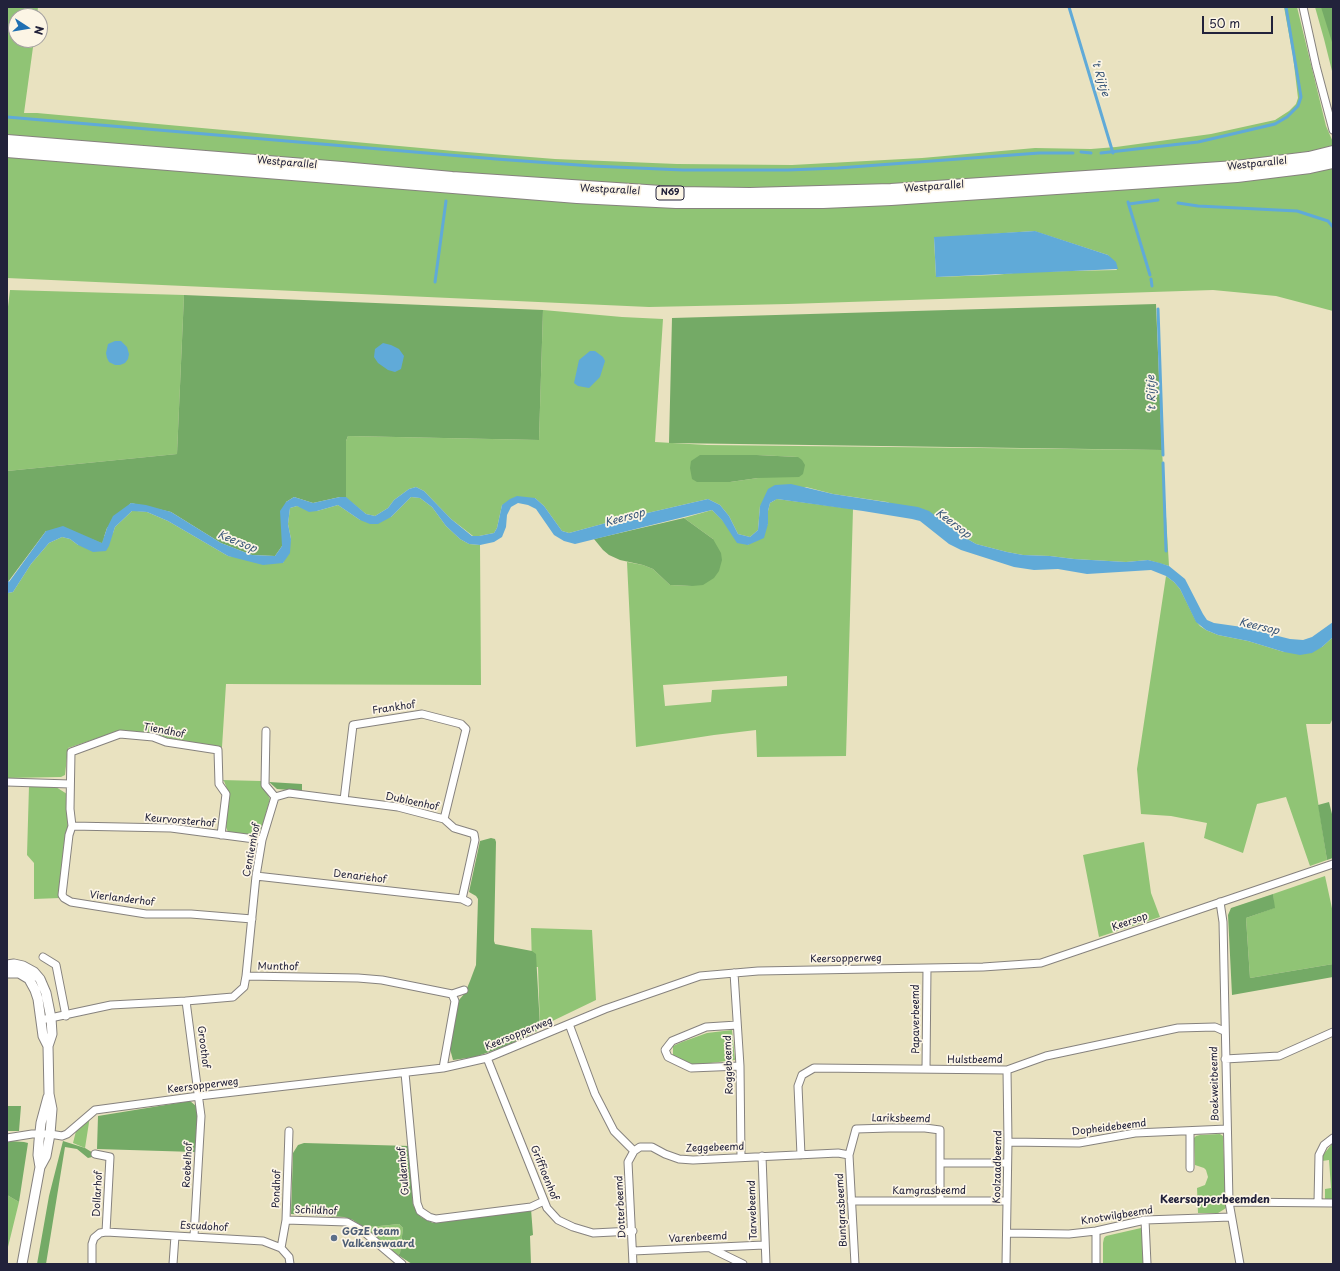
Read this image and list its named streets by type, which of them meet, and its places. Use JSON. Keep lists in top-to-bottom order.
{
  "streets": {
    "main road": ["Westparallel", "N69"],
    "street": [
      "Frankhof",
      "Tiendhof",
      "Dubloenhof",
      "Keurvorsterhof",
      "Centiemhof",
      "Denariehof",
      "Vierlanderhof",
      "Keersop",
      "Keersopperweg",
      "Munthof",
      "Papaverbeemd",
      "Groothof",
      "Hulstbeemd",
      "Roggebeemd",
      "Boekweitbeemd",
      "Lariksbeemd",
      "Dopheidebeemd",
      "Zeggebeemd",
      "Roebelhof",
      "Koolzaadbeemd",
      "Guldenhof",
      "Griffioenhof",
      "Pondhof",
      "Kamgrasbeemd",
      "Dollarhof",
      "Dotterbeemd",
      "Tarwebeemd",
      "Buntgrasbeemd",
      "Schildhof",
      "Knotwilgbeemd",
      "Escudohof",
      "Varenbeemd"
    ]
  },
  "crossings": [
    ["Frankhof", "Dubloenhof"],
    ["Tiendhof", "Keurvorsterhof"],
    ["Tiendhof", "Vierlanderhof"],
    ["Dubloenhof", "Centiemhof"],
    ["Dubloenhof", "Denariehof"],
    ["Keurvorsterhof", "Centiemhof"],
    ["Keurvorsterhof", "Vierlanderhof"],
    ["Centiemhof", "Denariehof"],
    ["Centiemhof", "Vierlanderhof"],
    ["Centiemhof", "Munthof"],
    ["Keersop", "Keersopperweg"],
    ["Keersop", "Papaverbeemd"],
    ["Keersop", "Boekweitbeemd"],
    ["Keersopperweg", "Papaverbeemd"],
    ["Keersopperweg", "Groothof"],
    ["Keersopperweg", "Roggebeemd"],
    ["Keersopperweg", "Roebelhof"],
    ["Keersopperweg", "Guldenhof"],
    ["Keersopperweg", "Griffioenhof"],
    ["Munthof", "Groothof"],
    ["Papaverbeemd", "Hulstbeemd"],
    ["Groothof", "Roebelhof"],
    ["Hulstbeemd", "Boekweitbeemd"],
    ["Hulstbeemd", "Zeggebeemd"],
    ["Hulstbeemd", "Koolzaadbeemd"],
    ["Roggebeemd", "Zeggebeemd"],
    ["Boekweitbeemd", "Dopheidebeemd"],
    ["Boekweitbeemd", "Knotwilgbeemd"],
    ["Lariksbeemd", "Zeggebeemd"],
    ["Lariksbeemd", "Kamgrasbeemd"],
    ["Lariksbeemd", "Buntgrasbeemd"],
    ["Dopheidebeemd", "Koolzaadbeemd"],
    ["Zeggebeemd", "Dotterbeemd"],
    ["Zeggebeemd", "Tarwebeemd"],
    ["Zeggebeemd", "Buntgrasbeemd"],
    ["Roebelhof", "Escudohof"],
    ["Koolzaadbeemd", "Kamgrasbeemd"],
    ["Koolzaadbeemd", "Knotwilgbeemd"],
    ["Guldenhof", "Griffioenhof"],
    ["Griffioenhof", "Dotterbeemd"],
    ["Pondhof", "Schildhof"],
    ["Pondhof", "Escudohof"],
    ["Kamgrasbeemd", "Buntgrasbeemd"],
    ["Dollarhof", "Escudohof"],
    ["Dotterbeemd", "Varenbeemd"],
    ["Tarwebeemd", "Varenbeemd"]
  ],
  "districts": ["Keersopperbeemden"],
  "water": ["'t Rijtje", "Keersop"],
  "places": ["GGzE team Valkenswaard"],
  "scale_bar": "50 m",
  "north": "right"
}
